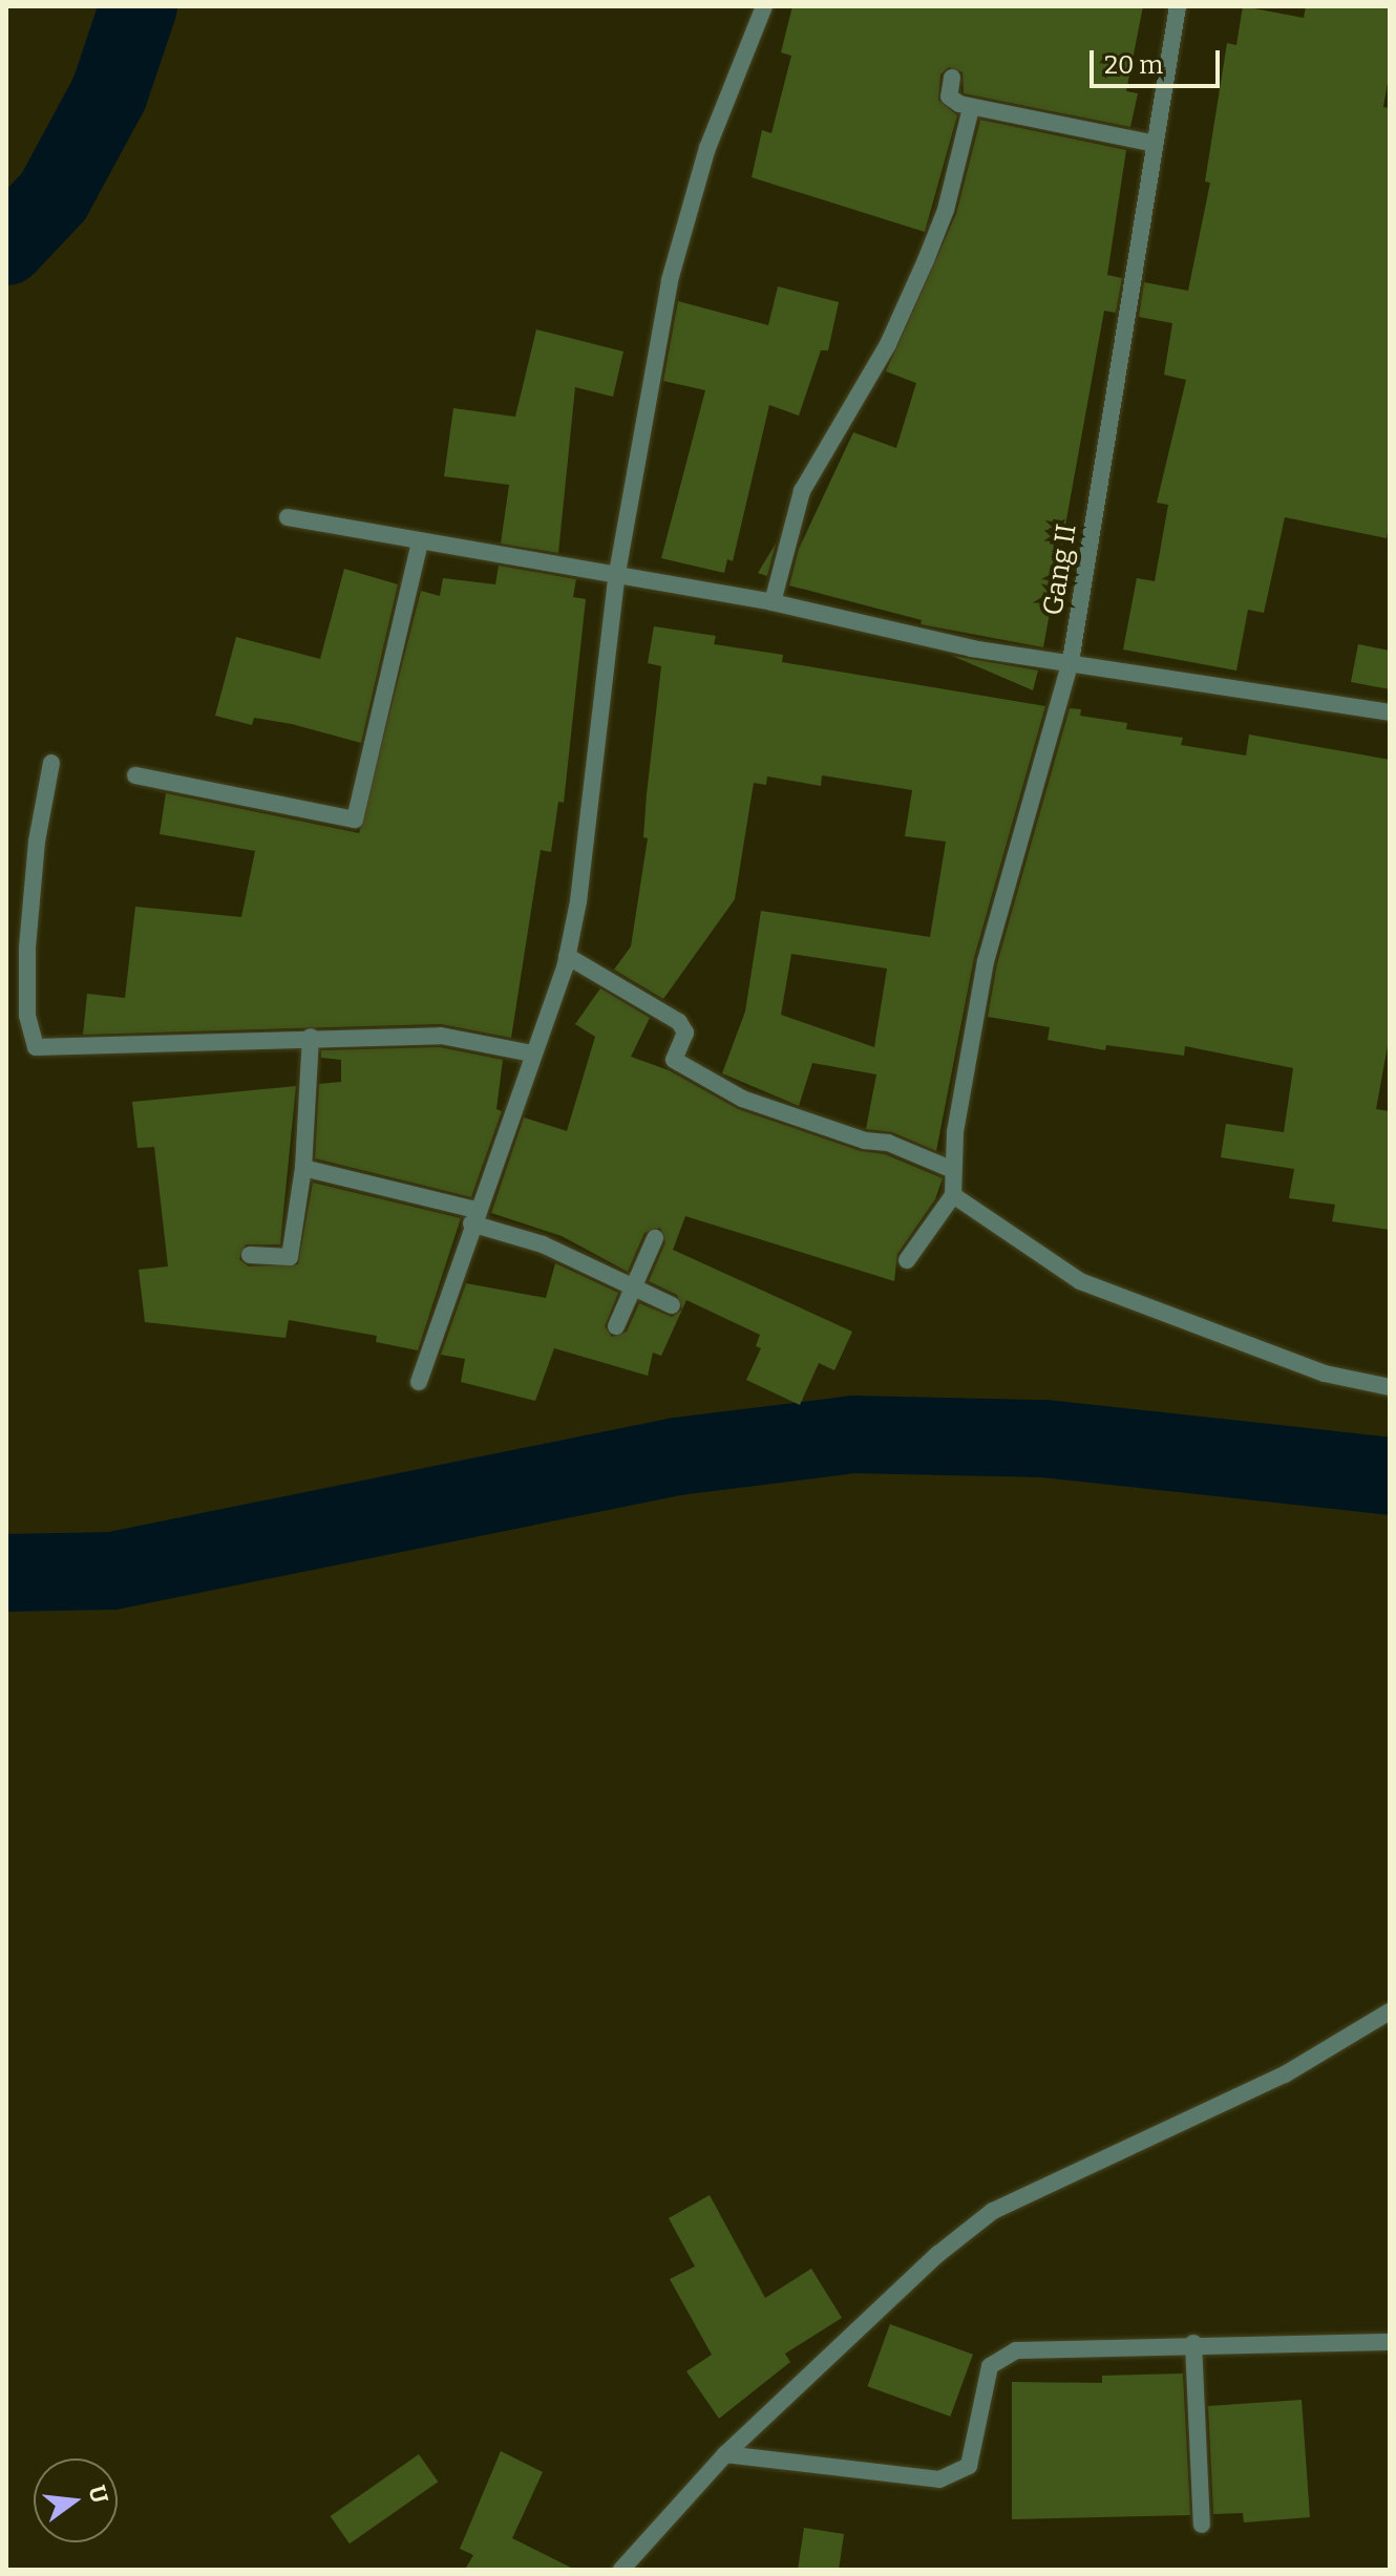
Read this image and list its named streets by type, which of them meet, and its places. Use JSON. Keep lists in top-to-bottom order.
{
  "streets": {
    "street": ["Gang II"]
  },
  "scale_bar": "20 m",
  "north": "right"
}
